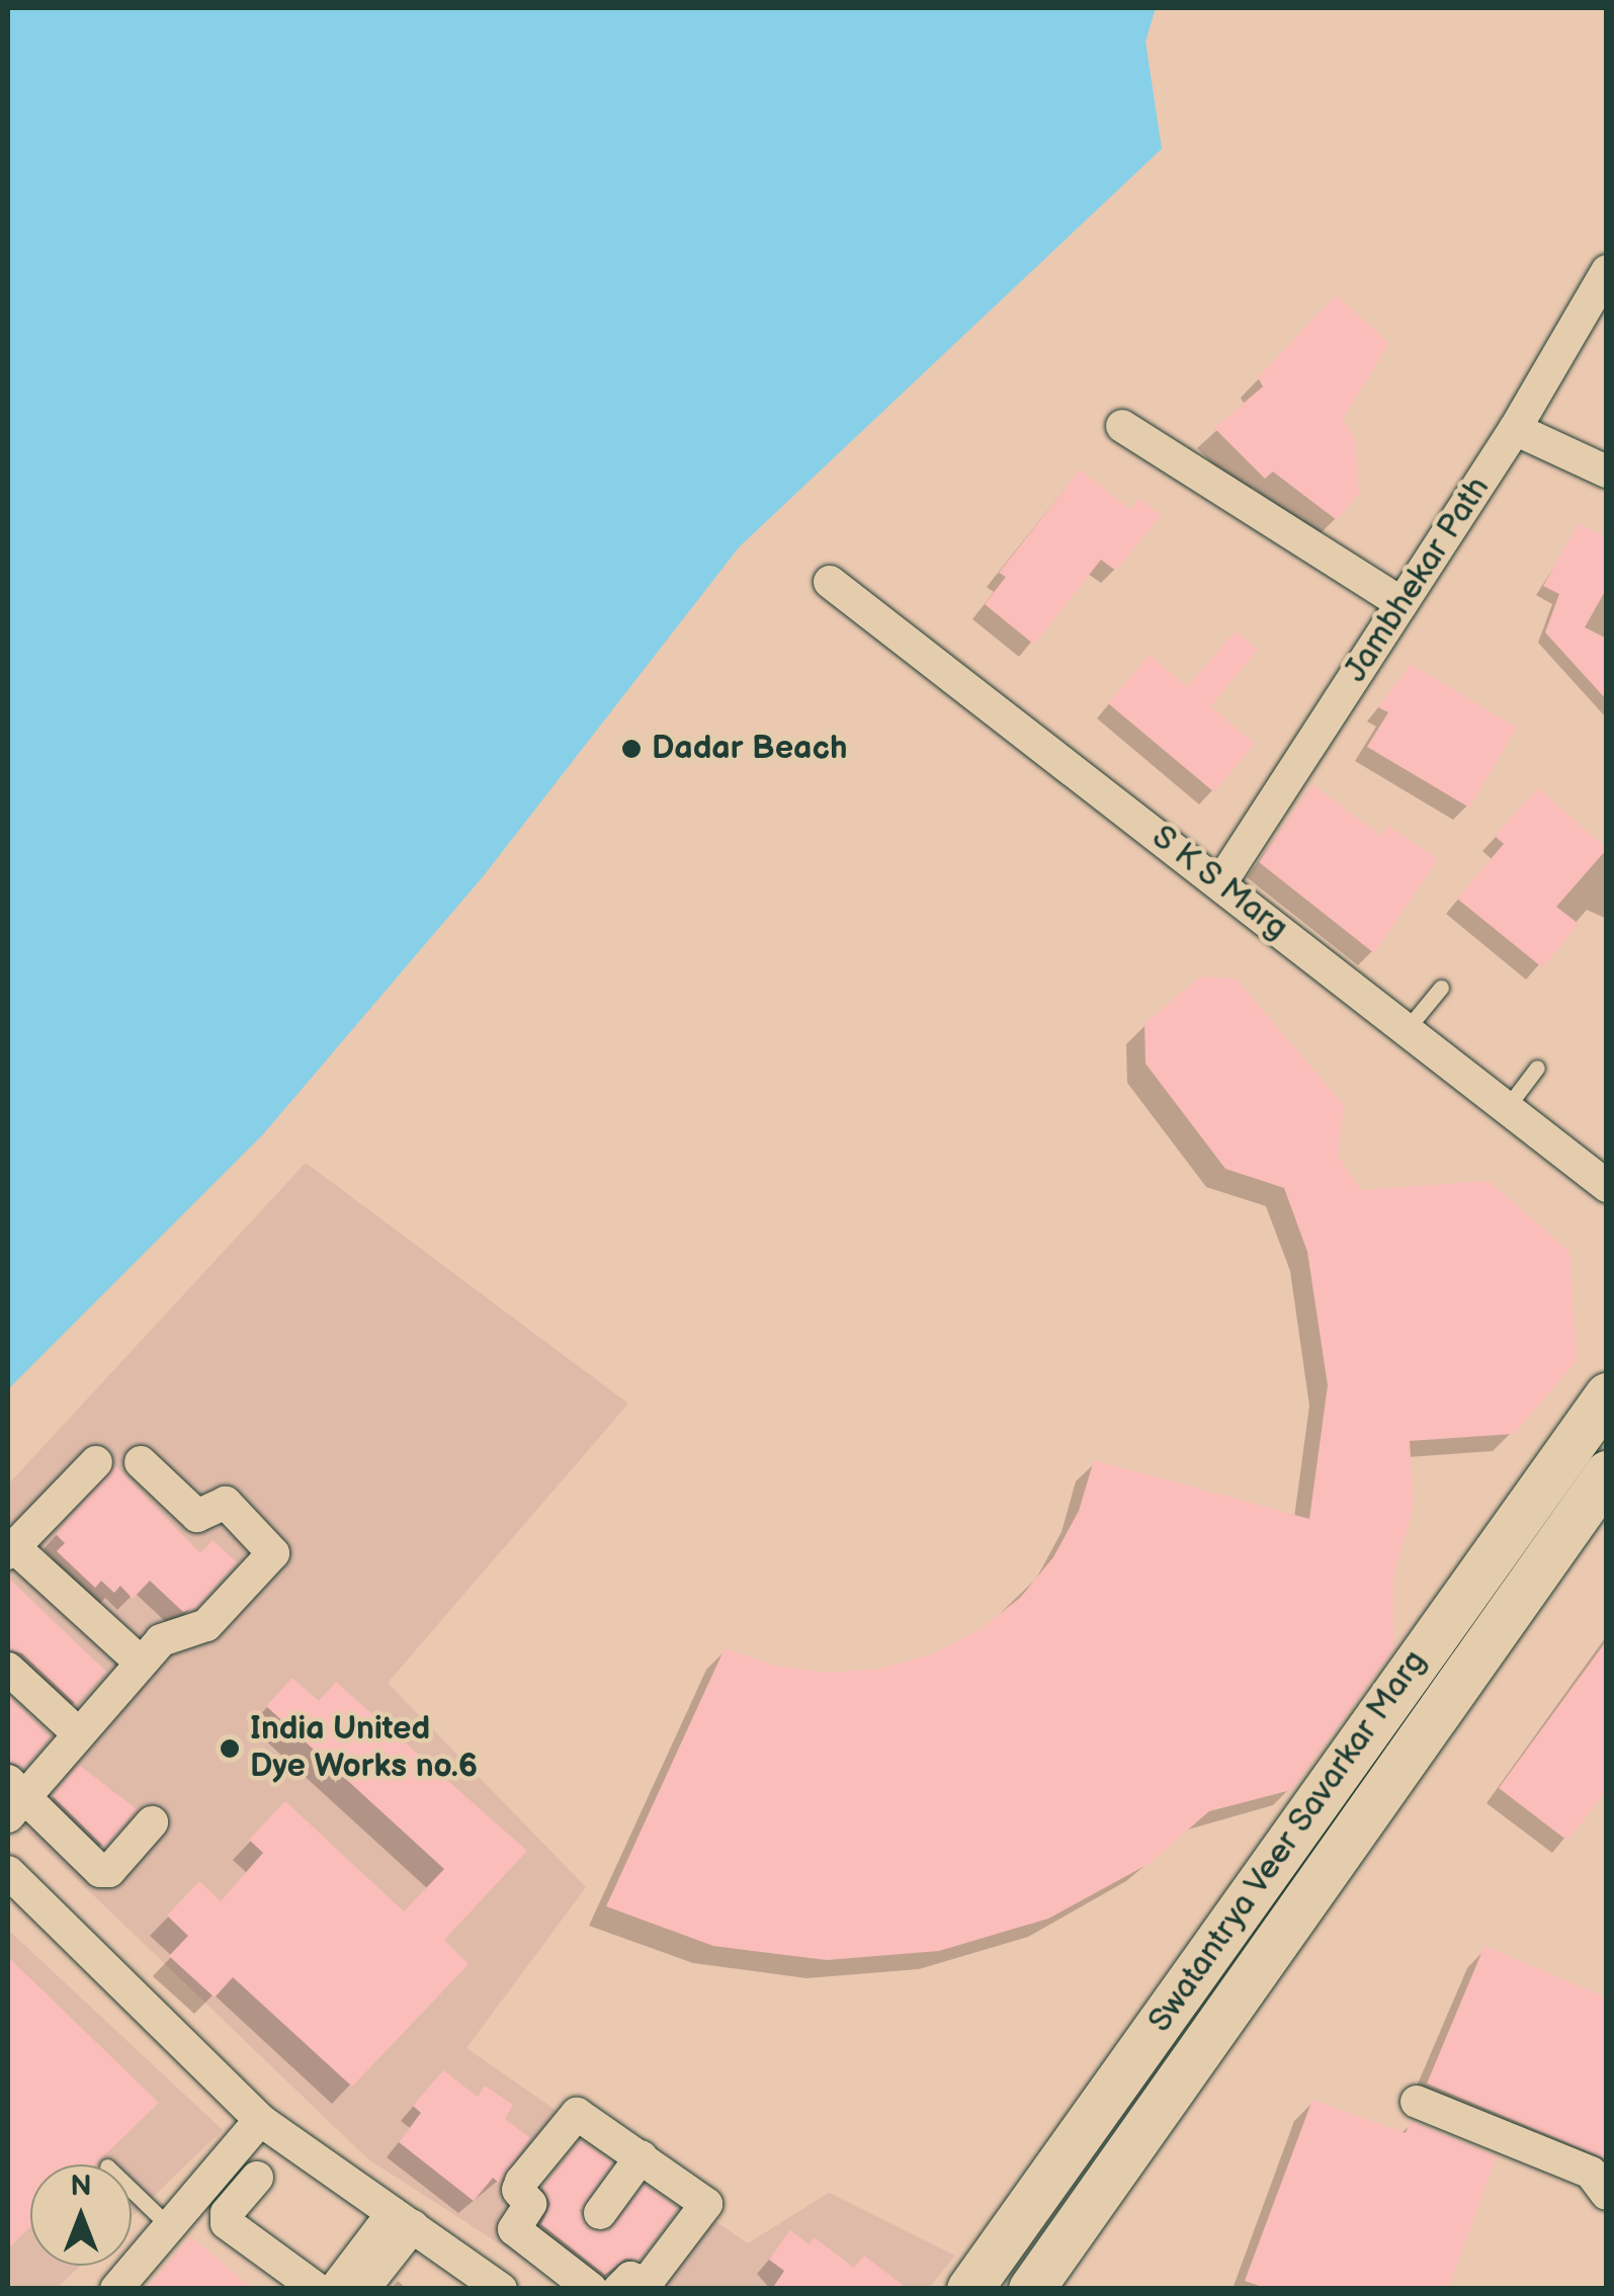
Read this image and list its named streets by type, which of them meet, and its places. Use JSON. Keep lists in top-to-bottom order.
{
  "streets": {
    "main road": ["Swatantrya Veer Savarkar Marg"],
    "street": ["Jambhekar Path", "S K S Marg"]
  },
  "crossings": [
    ["Jambhekar Path", "S K S Marg"]
  ],
  "places": ["Dadar Beach", "India United Dye Works no.6"],
  "north": "top"
}
